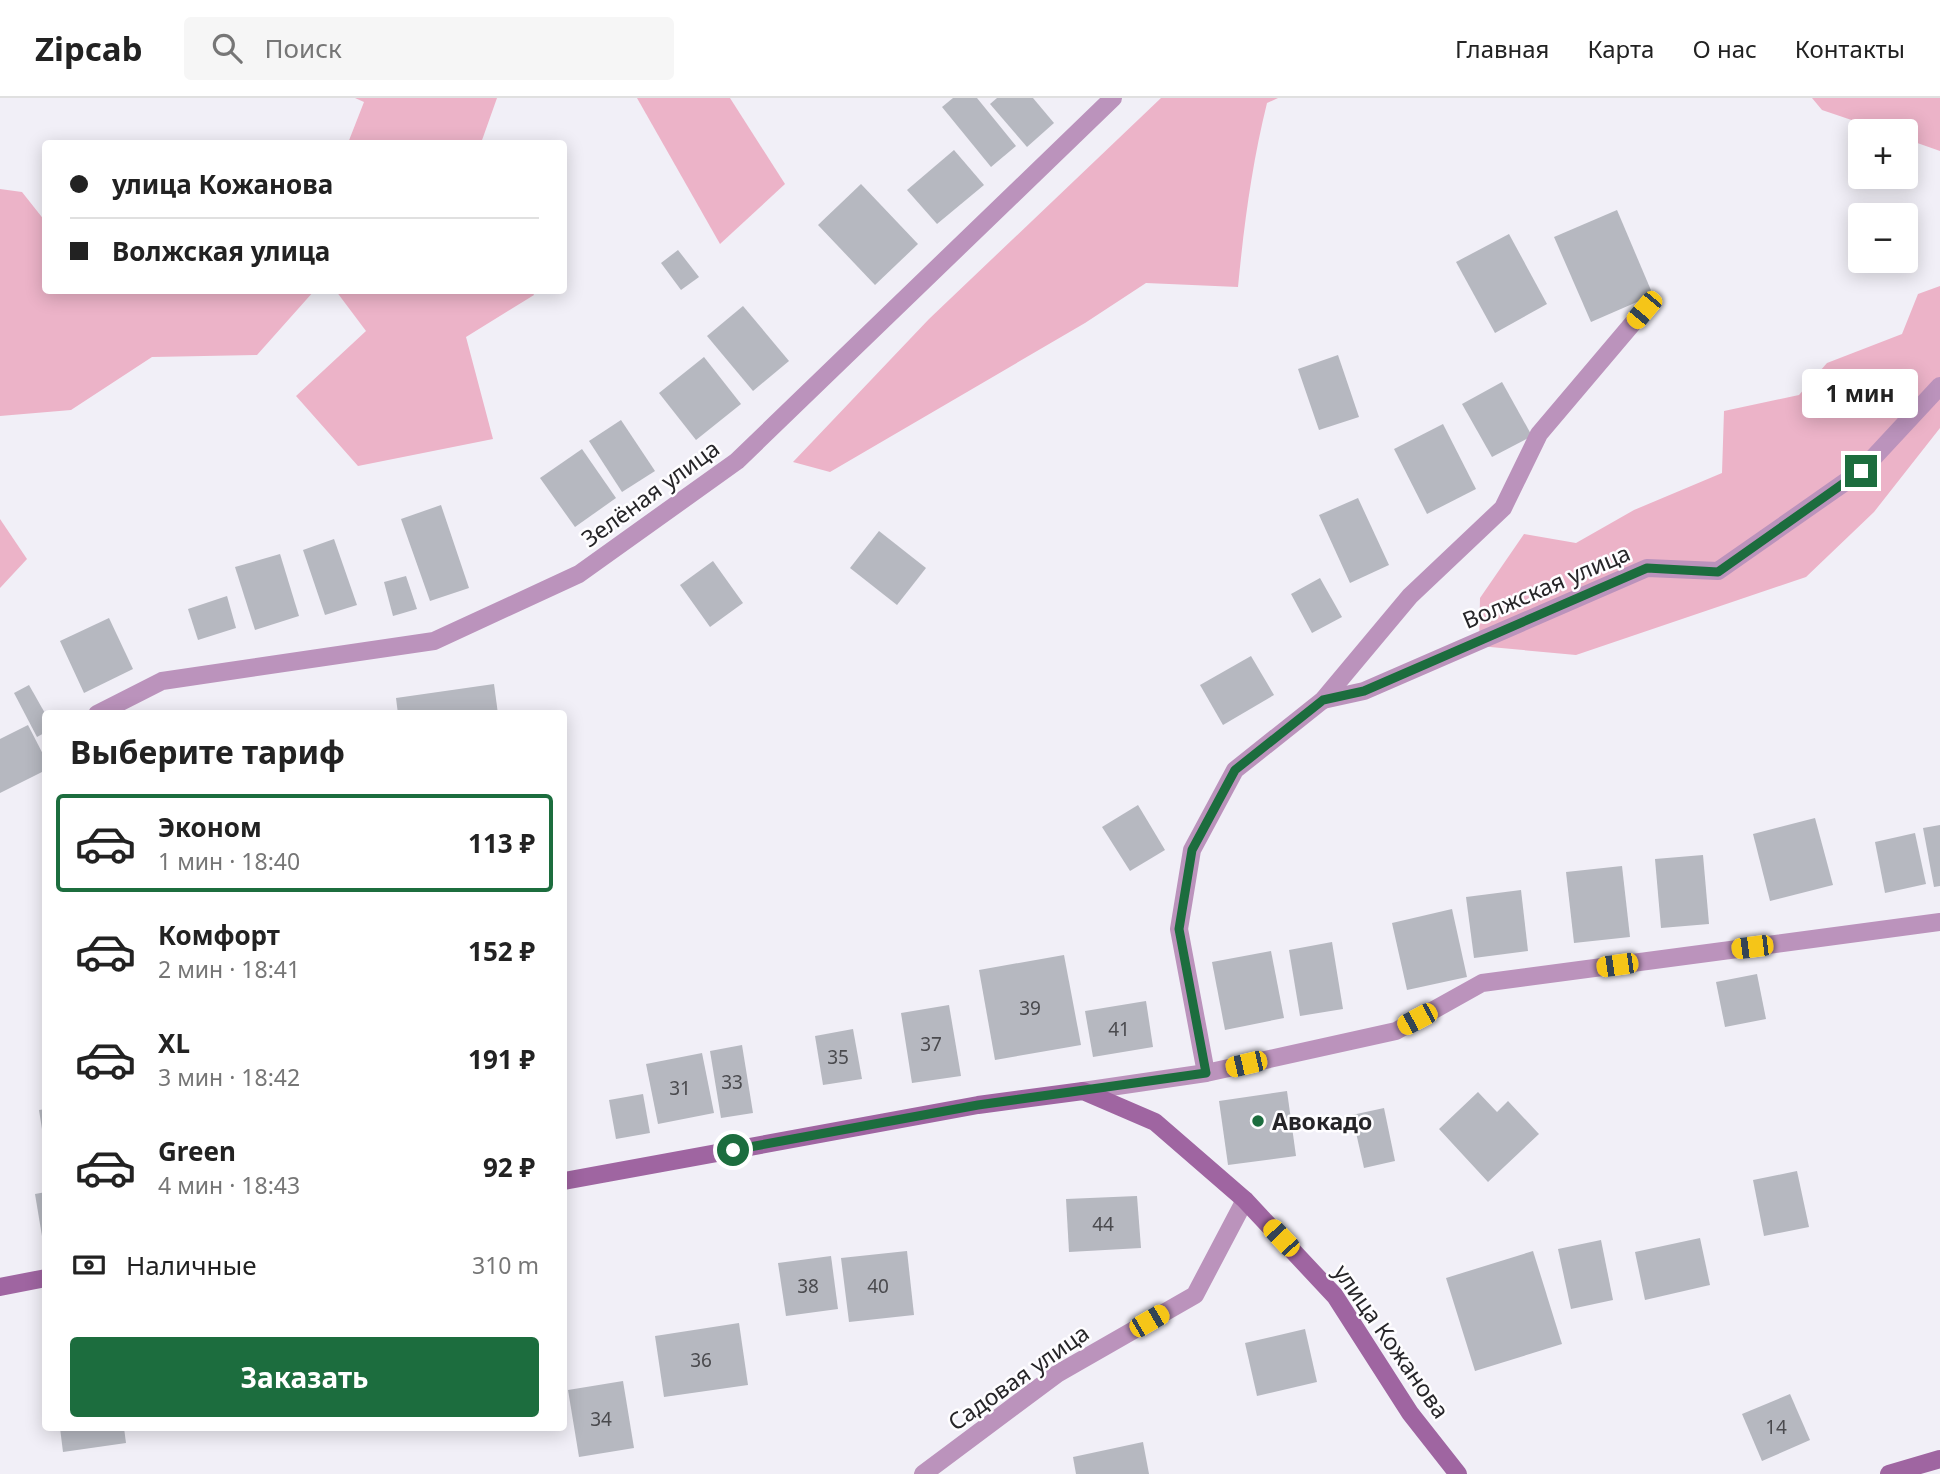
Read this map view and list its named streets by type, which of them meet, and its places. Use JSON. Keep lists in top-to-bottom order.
{
  "streets": {
    "street": [
      "Зелёная улица",
      "Волжская улица",
      "улица Кожанова",
      "Садовая улица"
    ]
  },
  "crossings": [
    ["улица Кожанова", "Садовая улица"]
  ],
  "places": ["Авокадо"],
  "house_numbers": [
    "39",
    "41",
    "37",
    "35",
    "33",
    "31",
    "44",
    "38",
    "40",
    "36",
    "34",
    "14"
  ],
  "page": {
    "header": "Zipcab",
    "search": "Поиск",
    "nav": [
      "Главная",
      "Карта",
      "О нас",
      "Контакты"
    ],
    "map_buttons": ["+", "−"],
    "banner": ["улица Кожанова", "Волжская улица"],
    "bubble": "1 мин",
    "heading": "Выберите тариф",
    "list": [
      {
        "name": "Эконом",
        "note": "1 мин · 18:40",
        "value": "113 ₽"
      },
      {
        "name": "Комфорт",
        "note": "2 мин · 18:41",
        "value": "152 ₽"
      },
      {
        "name": "XL",
        "note": "3 мин · 18:42",
        "value": "191 ₽"
      },
      {
        "name": "Green",
        "note": "4 мин · 18:43",
        "value": "92 ₽"
      }
    ],
    "pay": ["Наличные", "310 m"],
    "buttons": "Заказать"
  }
}
